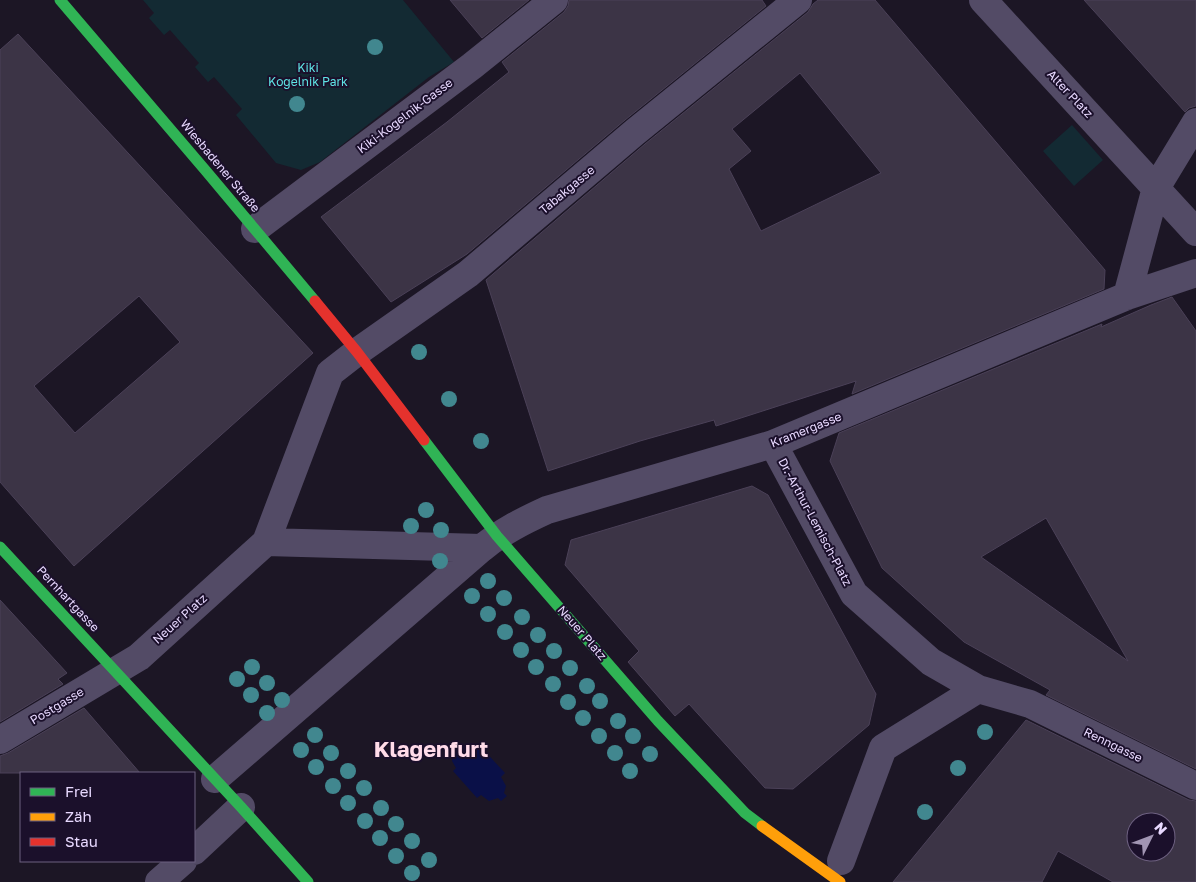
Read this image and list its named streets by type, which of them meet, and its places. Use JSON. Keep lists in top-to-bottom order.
{
  "streets": {
    "street": [
      "Alter Platz",
      "Kiki-Kogelnik-Gasse",
      "Wiesbadener Straße",
      "Tabakgasse",
      "Kramergasse",
      "Dr.-Arthur-Lemisch-Platz",
      "Pernhartgasse",
      "Neuer Platz",
      "Postgasse",
      "Renngasse"
    ]
  },
  "crossings": [
    ["Kiki-Kogelnik-Gasse", "Wiesbadener Straße"],
    ["Wiesbadener Straße", "Tabakgasse"],
    ["Wiesbadener Straße", "Neuer Platz"],
    ["Tabakgasse", "Neuer Platz"],
    ["Kramergasse", "Dr.-Arthur-Lemisch-Platz"],
    ["Kramergasse", "Neuer Platz"],
    ["Dr.-Arthur-Lemisch-Platz", "Renngasse"],
    ["Pernhartgasse", "Neuer Platz"],
    ["Pernhartgasse", "Postgasse"],
    ["Neuer Platz", "Postgasse"]
  ],
  "districts": ["Klagenfurt"],
  "parks": ["Kiki Kogelnik Park"],
  "legend": ["Frei", "Zäh", "Stau"],
  "north": "top right"
}
